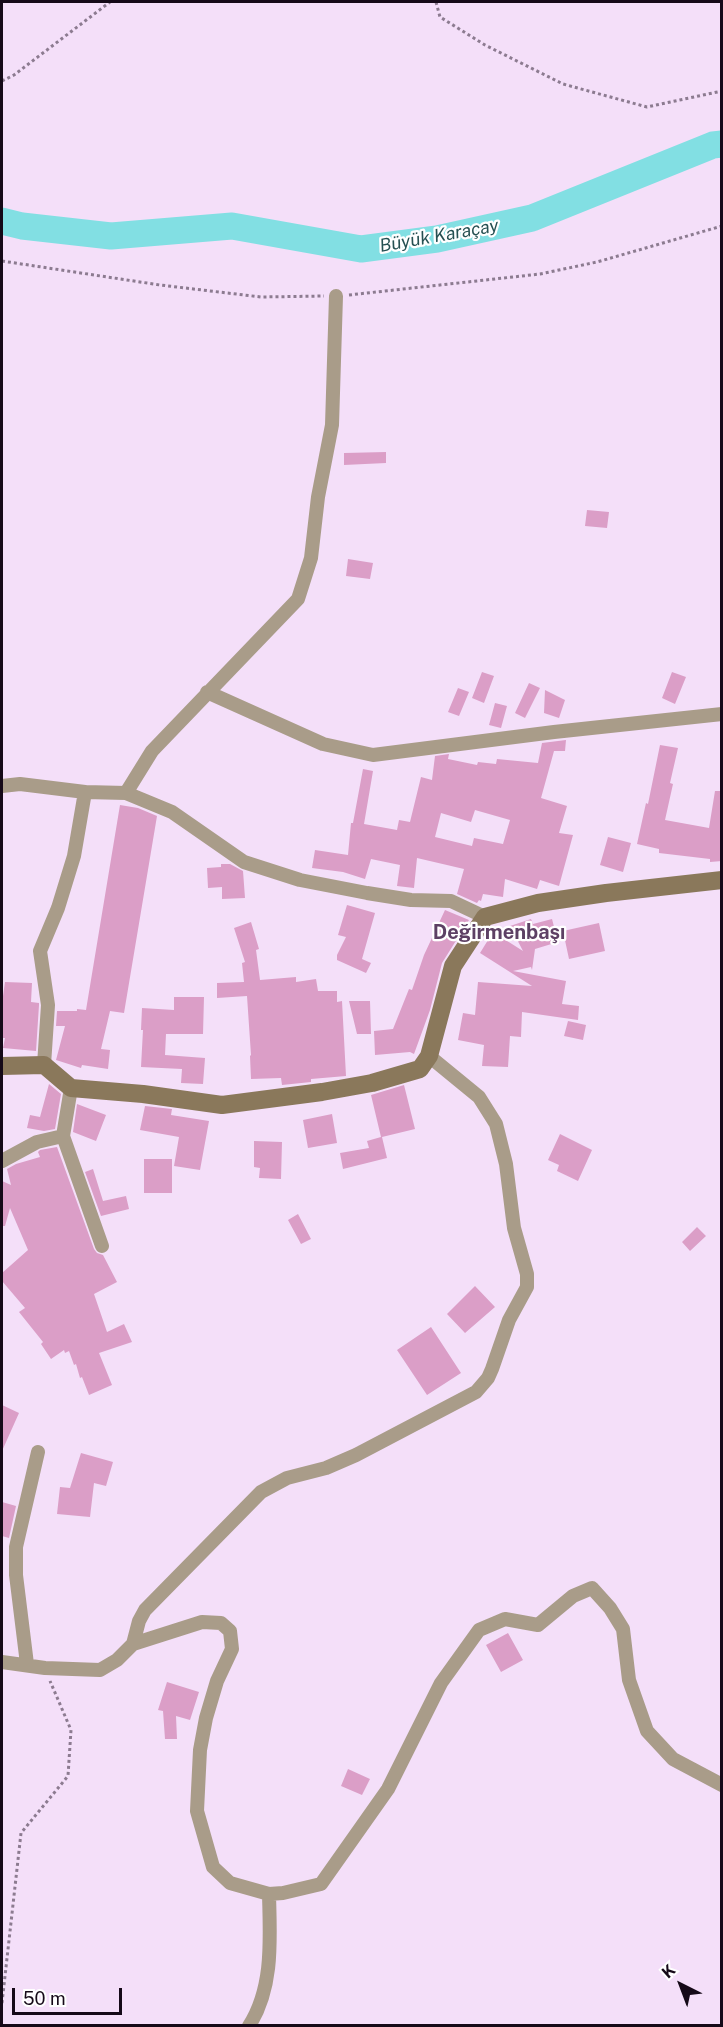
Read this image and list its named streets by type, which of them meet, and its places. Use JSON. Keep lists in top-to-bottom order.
{
  "districts": ["Değirmenbaşı"],
  "water": ["Büyük Karaçay"],
  "scale_bar": "50 m",
  "north": "top left"
}
